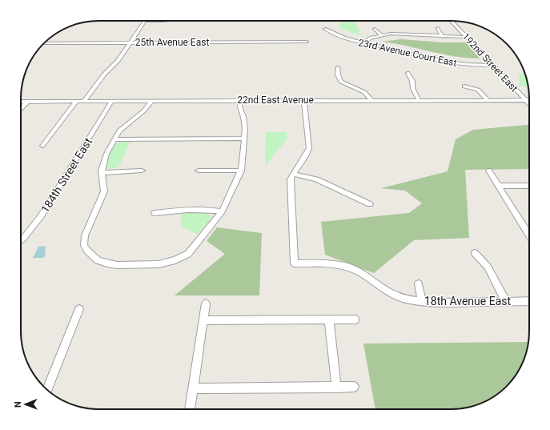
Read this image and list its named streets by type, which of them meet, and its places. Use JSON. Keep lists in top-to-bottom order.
{
  "streets": {
    "street": [
      "25th Avenue East",
      "23rd Avenue Court East",
      "192nd Street East",
      "22nd East Avenue",
      "184th Street East",
      "18th Avenue East"
    ]
  },
  "crossings": [
    ["23rd Avenue Court East", "192nd Street East"],
    ["192nd Street East", "22nd East Avenue"],
    ["22nd East Avenue", "184th Street East"]
  ],
  "north": "left"
}
